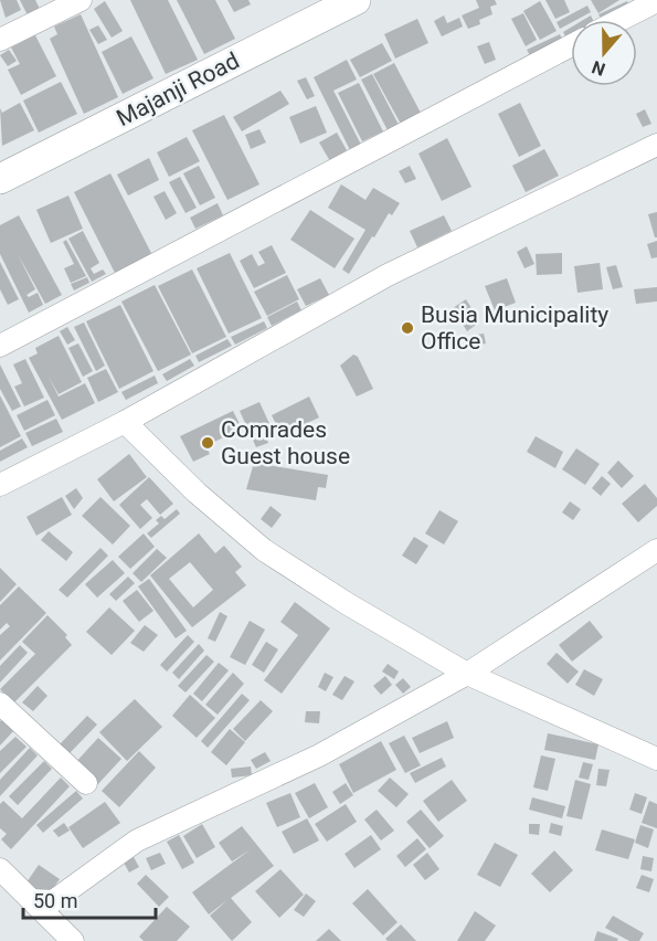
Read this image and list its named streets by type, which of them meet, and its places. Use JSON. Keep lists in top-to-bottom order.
{
  "streets": {
    "main road": ["Majanji Road"]
  },
  "places": ["Busia Municipality Office", "Comrades Guest house"],
  "scale_bar": "50 m",
  "north": "bottom"
}
